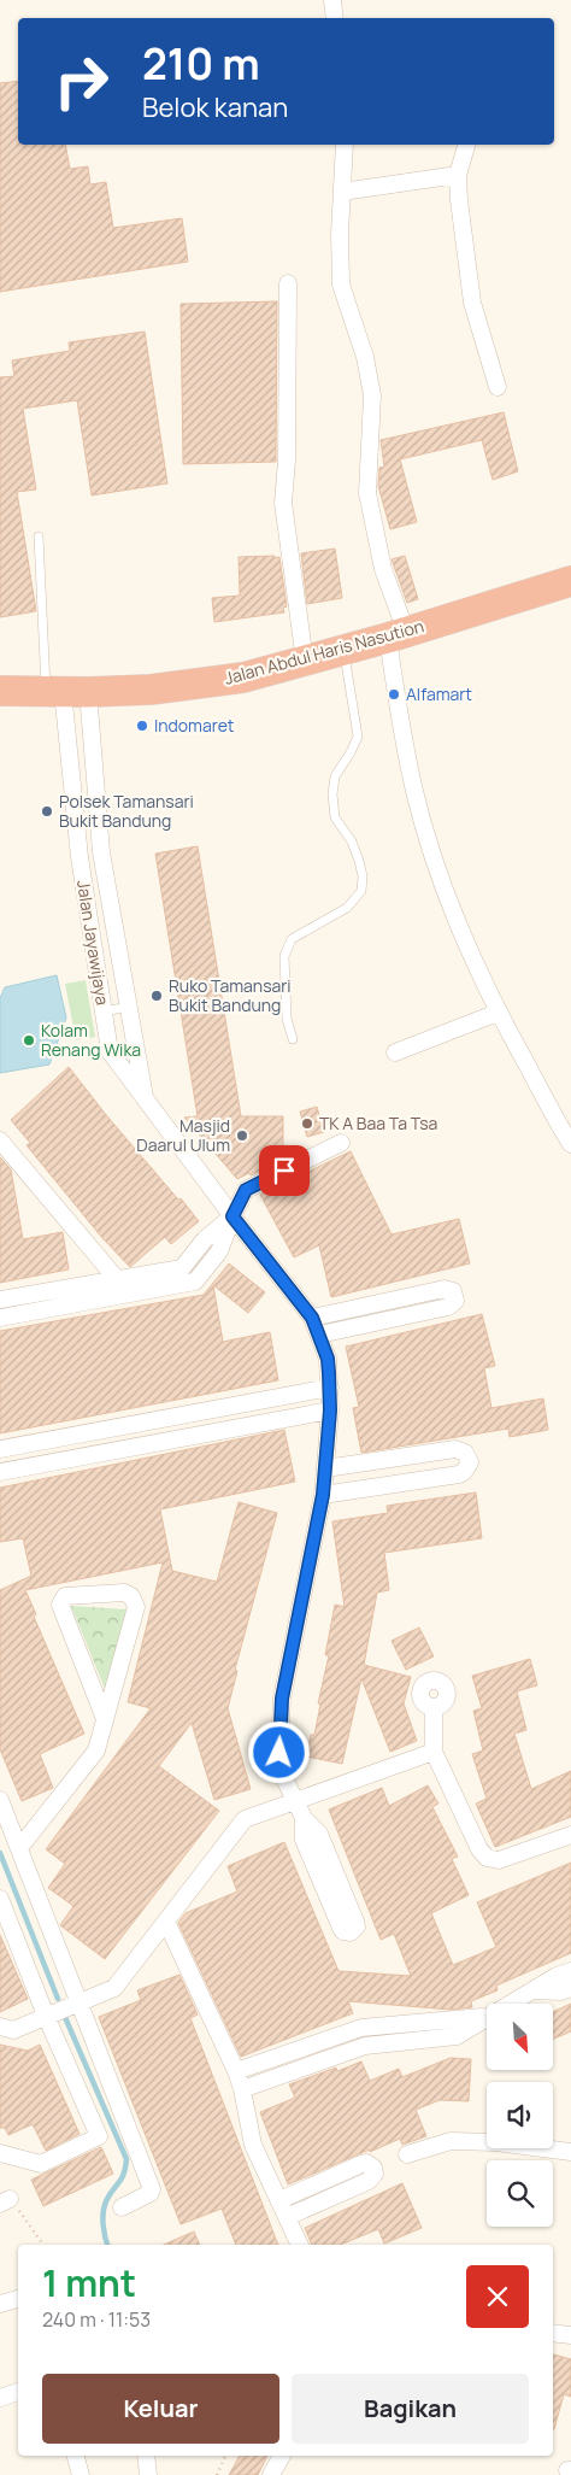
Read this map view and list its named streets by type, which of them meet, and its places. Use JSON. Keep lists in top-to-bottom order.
{
  "streets": {
    "highway": ["Jalan Abdul Haris Nasution"],
    "street": ["Jalan Jayawijaya"]
  },
  "crossings": [
    ["Jalan Abdul Haris Nasution", "Jalan Jayawijaya"]
  ],
  "places": [
    "Alfamart",
    "Indomaret",
    "Polsek Tamansari Bukit Bandung",
    "Ruko Tamansari Bukit Bandung",
    "Kolam Renang Wika",
    "TK A Baa Ta Tsa",
    "Masjid Daarul Ulum"
  ],
  "north": "bottom right",
  "page": {
    "turn": ["210 m", "Belok kanan"],
    "heading": ["1 mnt", "240 m · 11:53"],
    "buttons": ["Keluar", "Bagikan"]
  }
}
